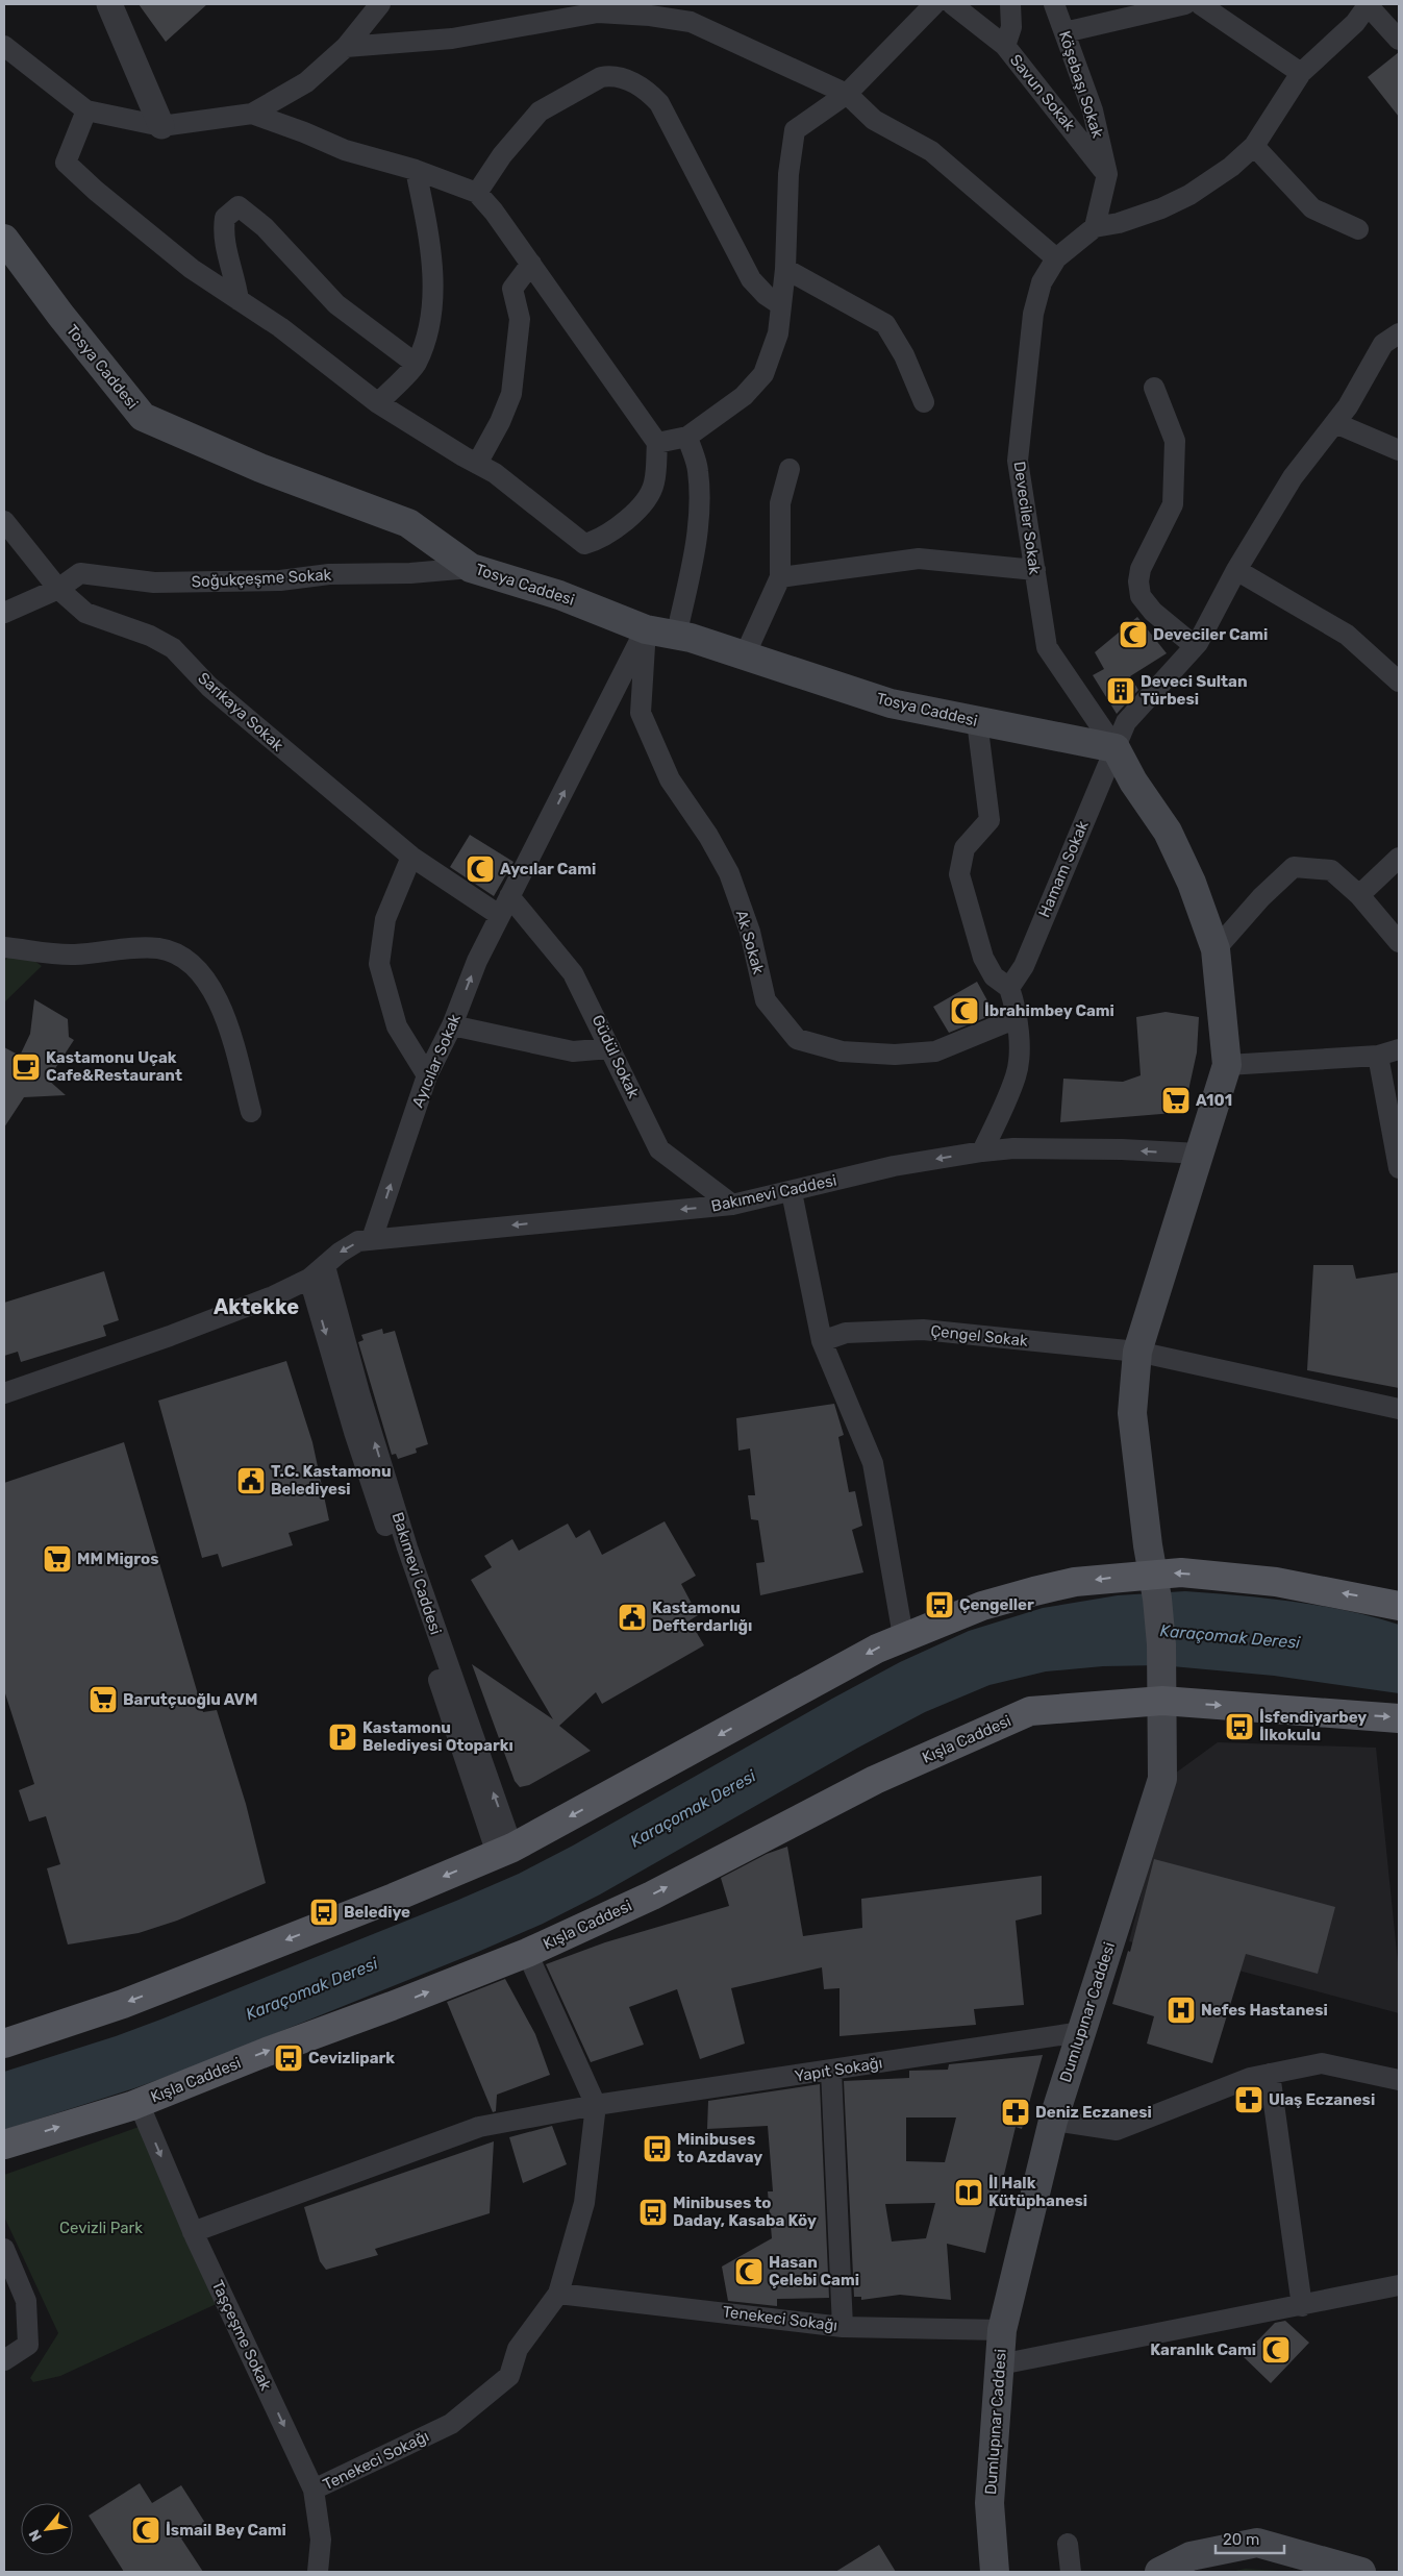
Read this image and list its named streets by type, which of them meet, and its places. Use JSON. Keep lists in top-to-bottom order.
{
  "streets": {
    "main road": ["Tosya Caddesi", "Kışla Caddesi", "Dumlupınar Caddesi"],
    "street": [
      "Köşebaşı Sokak",
      "Savun Sokak",
      "Deveciler Sokak",
      "Soğukçeşme Sokak",
      "Sarıkaya Sokak",
      "Hamam Sokak",
      "Ak Sokak",
      "Güdül Sokak",
      "Ayıcılar Sokak",
      "Bakımevi Caddesi",
      "Çengel Sokak",
      "Yapıt Sokağı",
      "Tenekeci Sokağı",
      "Taşçeşme Sokak"
    ]
  },
  "crossings": [
    ["Köşebaşı Sokak", "Savun Sokak"],
    ["Köşebaşı Sokak", "Deveciler Sokak"],
    ["Tosya Caddesi", "Deveciler Sokak"],
    ["Tosya Caddesi", "Soğukçeşme Sokak"],
    ["Tosya Caddesi", "Hamam Sokak"],
    ["Tosya Caddesi", "Ak Sokak"],
    ["Tosya Caddesi", "Ayıcılar Sokak"],
    ["Deveciler Sokak", "Hamam Sokak"],
    ["Soğukçeşme Sokak", "Sarıkaya Sokak"],
    ["Ak Sokak", "Ayıcılar Sokak"],
    ["Güdül Sokak", "Ayıcılar Sokak"],
    ["Güdül Sokak", "Bakımevi Caddesi"],
    ["Ayıcılar Sokak", "Bakımevi Caddesi"],
    ["Bakımevi Caddesi", "Dumlupınar Caddesi"],
    ["Çengel Sokak", "Dumlupınar Caddesi"],
    ["Kışla Caddesi", "Dumlupınar Caddesi"],
    ["Kışla Caddesi", "Taşçeşme Sokak"],
    ["Dumlupınar Caddesi", "Yapıt Sokağı"],
    ["Dumlupınar Caddesi", "Tenekeci Sokağı"],
    ["Yapıt Sokağı", "Tenekeci Sokağı"],
    ["Yapıt Sokağı", "Taşçeşme Sokak"],
    ["Tenekeci Sokağı", "Taşçeşme Sokak"]
  ],
  "one_way": ["Ayıcılar Sokak", "Bakımevi Caddesi", "Taşçeşme Sokak"],
  "districts": ["Aktekke"],
  "water": ["Karaçomak Deresi"],
  "parks": ["Cevizli Park"],
  "places": {
    "mosque": [
      "Deveciler Cami",
      "Aycılar Cami",
      "İbrahimbey Cami",
      "Hasan Çelebi Cami",
      "Karanlık Cami",
      "İsmail Bey Cami"
    ],
    "building": ["Deveci Sultan Türbesi"],
    "cafe": ["Kastamonu Uçak Cafe&Restaurant"],
    "supermarket": ["A101", "MM Migros", "Barutçuoğlu AVM"],
    "public building": ["T.C. Kastamonu Belediyesi", "Kastamonu Defterdarlığı"],
    "bus stop": [
      "Çengeller",
      "İsfendiyarbey İlkokulu",
      "Belediye",
      "Cevizlipark",
      "Minibuses to Azdavay",
      "Minibuses to Daday, Kasaba Köy"
    ],
    "parking": ["Kastamonu Belediyesi Otoparkı"],
    "hospital": ["Nefes Hastanesi"],
    "pharmacy": ["Ulaş Eczanesi", "Deniz Eczanesi"],
    "library": ["İl Halk Kütüphanesi"]
  },
  "scale_bar": "20 m",
  "north": "bottom left"
}
